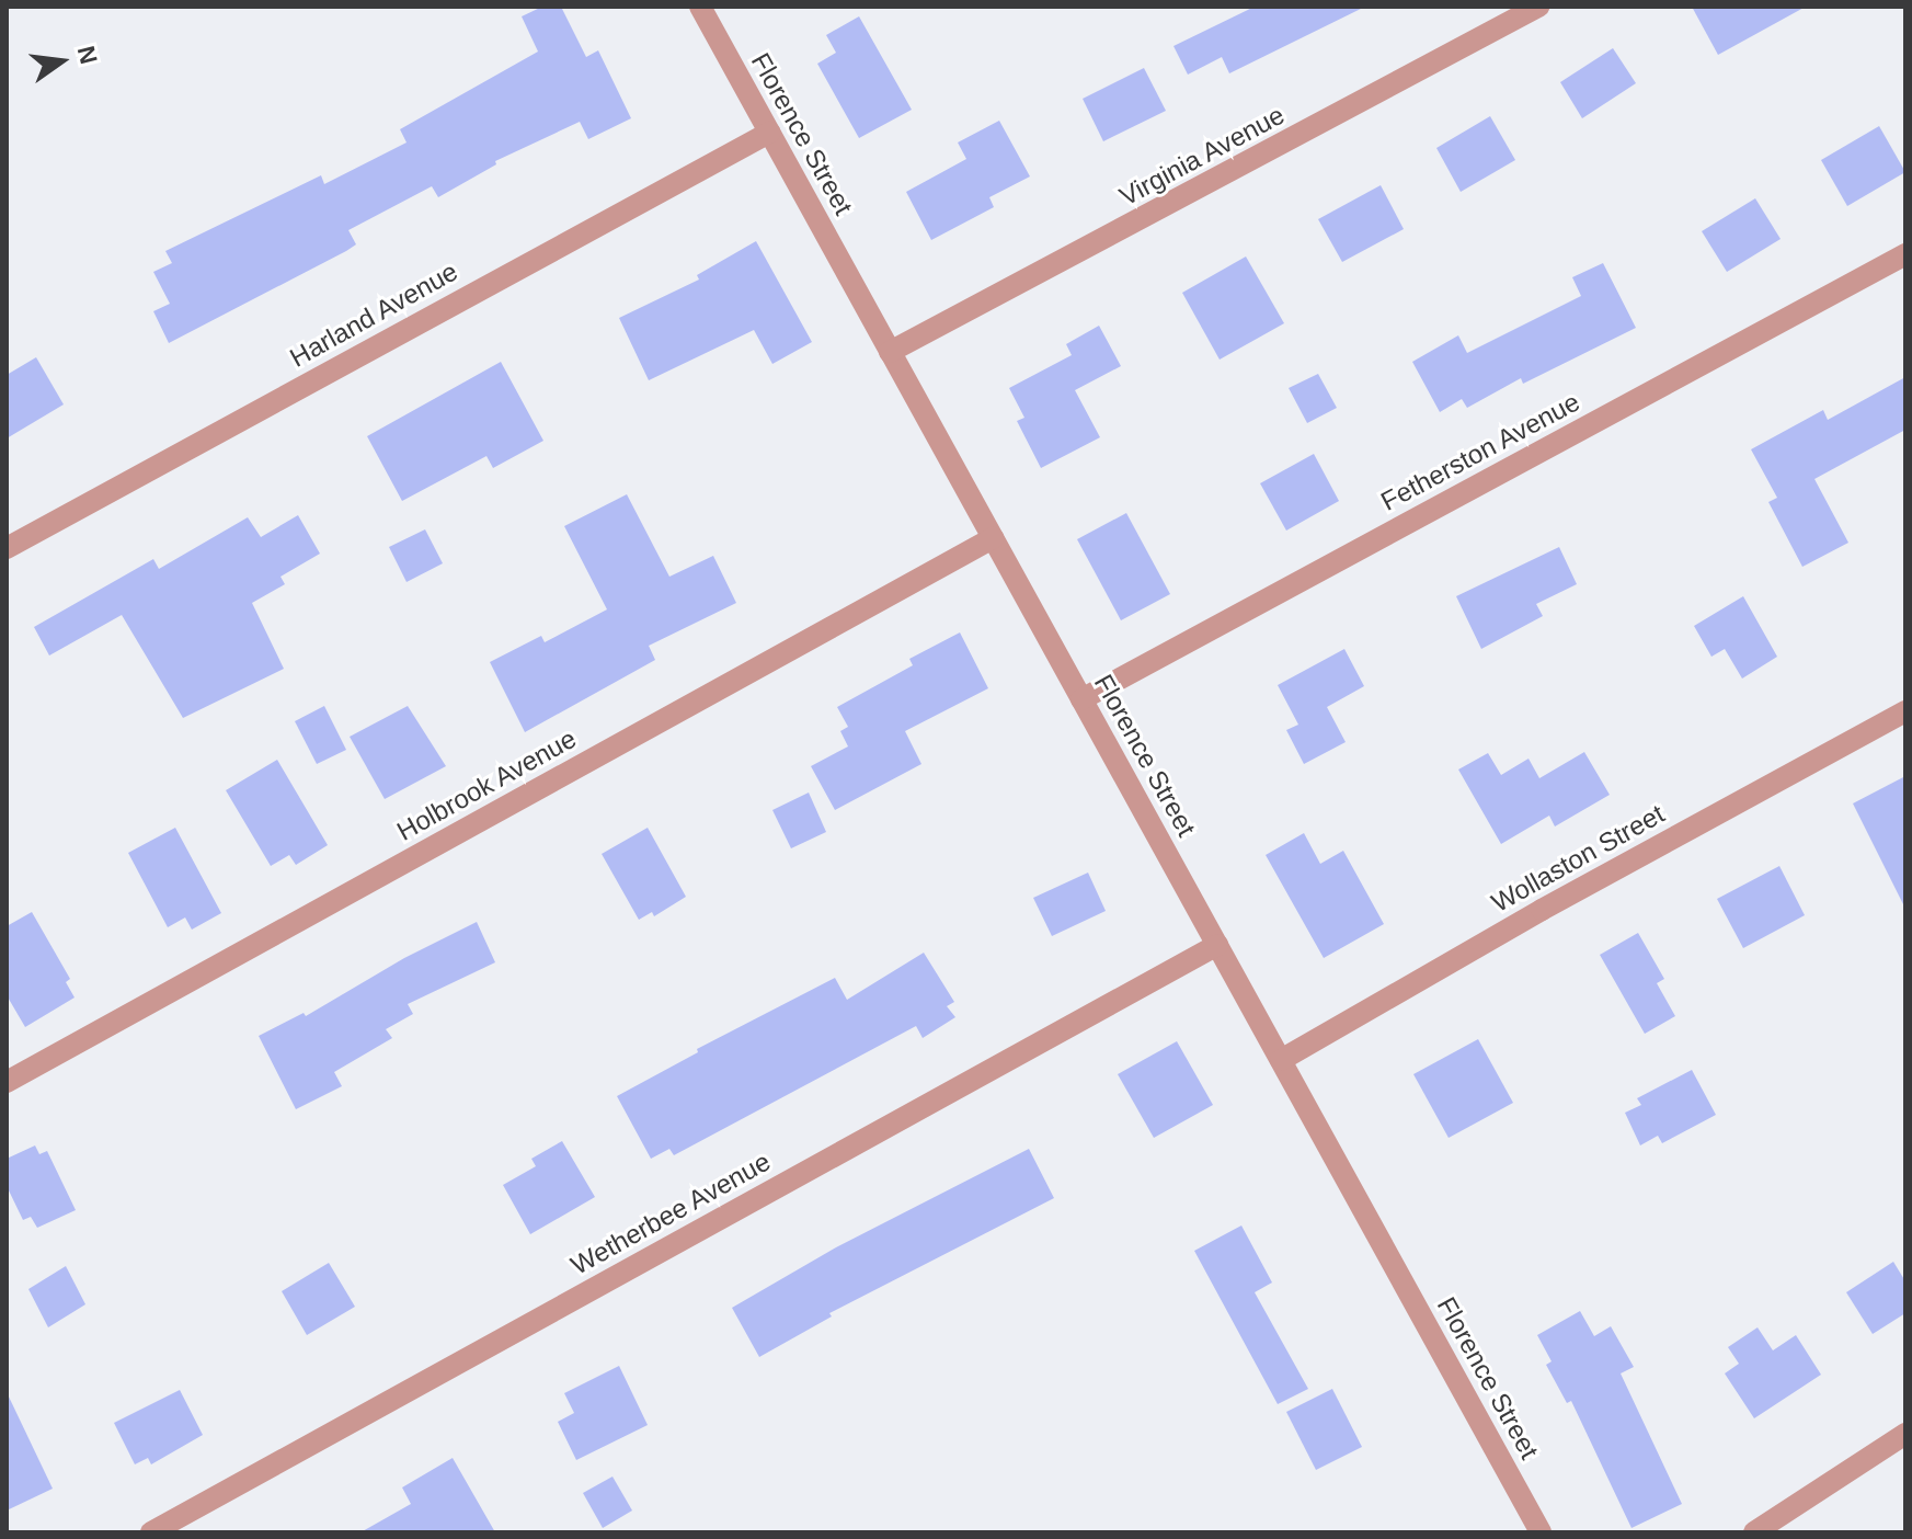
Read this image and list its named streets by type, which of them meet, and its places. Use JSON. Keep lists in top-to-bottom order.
{
  "streets": {
    "street": [
      "Florence Street",
      "Virginia Avenue",
      "Harland Avenue",
      "Fetherston Avenue",
      "Holbrook Avenue",
      "Wollaston Street",
      "Wetherbee Avenue"
    ]
  },
  "crossings": [
    ["Florence Street", "Virginia Avenue"],
    ["Florence Street", "Harland Avenue"],
    ["Florence Street", "Fetherston Avenue"],
    ["Florence Street", "Holbrook Avenue"],
    ["Florence Street", "Wollaston Street"],
    ["Florence Street", "Wetherbee Avenue"]
  ],
  "north": "right"
}
